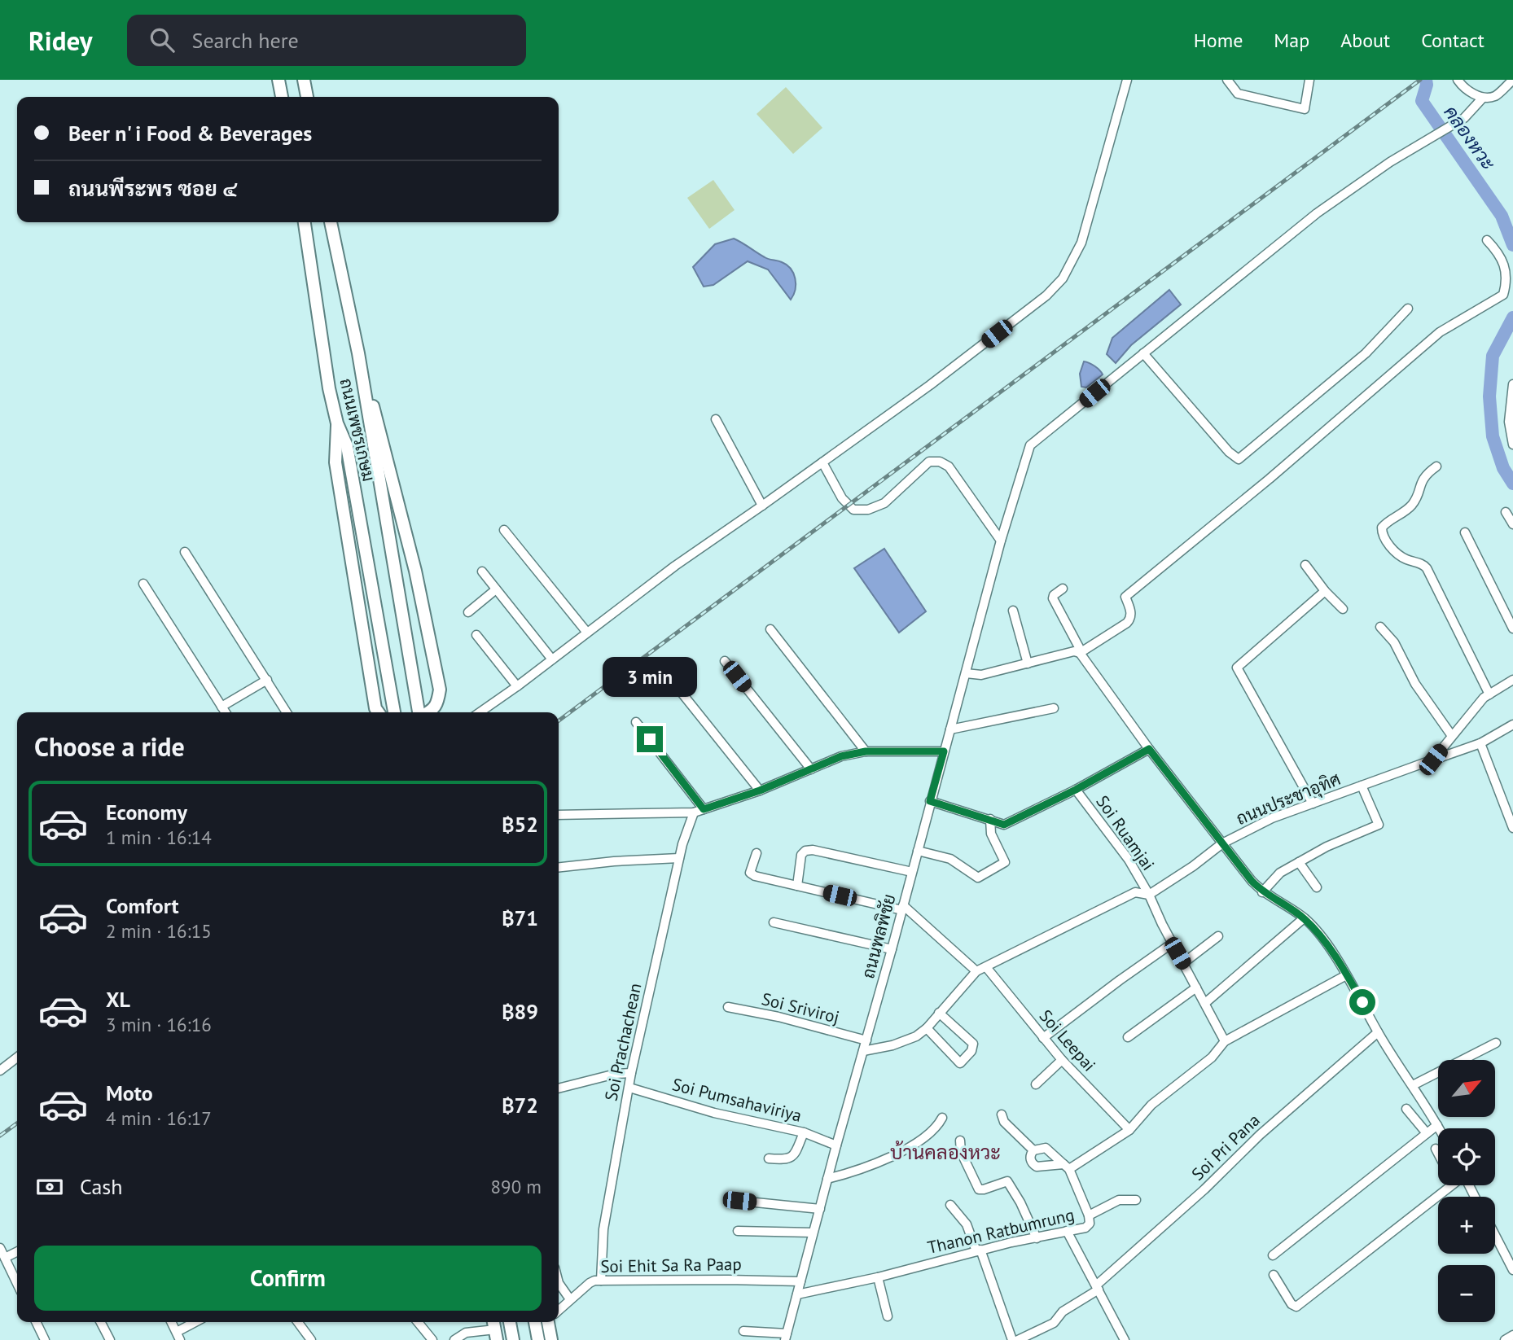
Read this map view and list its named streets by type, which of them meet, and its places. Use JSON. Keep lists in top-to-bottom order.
{
  "streets": {
    "highway": ["ถนนเพชรเกษม"],
    "street": [
      "ถนนประชาอุทิศ",
      "Soi Ruamjai",
      "ถนนพลพิชัย",
      "Soi Sriviroj",
      "Soi Leepai",
      "Soi Prachachean",
      "Soi Pumsahaviriya",
      "Soi Pri Pana",
      "Thanon Ratbumrung",
      "Soi Ehit Sa Ra Paap"
    ]
  },
  "crossings": [
    ["ถนนประชาอุทิศ", "Soi Ruamjai"],
    ["ถนนประชาอุทิศ", "ถนนพลพิชัย"],
    ["ถนนประชาอุทิศ", "Soi Leepai"],
    ["ถนนพลพิชัย", "Soi Sriviroj"],
    ["ถนนพลพิชัย", "Soi Pumsahaviriya"],
    ["ถนนพลพิชัย", "Thanon Ratbumrung"],
    ["ถนนพลพิชัย", "Soi Ehit Sa Ra Paap"],
    ["Soi Prachachean", "Soi Pumsahaviriya"],
    ["Soi Prachachean", "Soi Ehit Sa Ra Paap"]
  ],
  "districts": ["บ้านคลองหวะ"],
  "water": ["คลองหวะ"],
  "north": "top right",
  "page": {
    "header": "Ridey",
    "search": "Search here",
    "nav": [
      "Home",
      "Map",
      "About",
      "Contact"
    ],
    "banner": ["Beer n' i Food & Beverages", "ถนนพีระพร ซอย ๔"],
    "bubble": "3 min",
    "heading": "Choose a ride",
    "list": [
      {
        "name": "Economy",
        "note": "1 min · 16:14",
        "value": "฿52"
      },
      {
        "name": "Comfort",
        "note": "2 min · 16:15",
        "value": "฿71"
      },
      {
        "name": "XL",
        "note": "3 min · 16:16",
        "value": "฿89"
      },
      {
        "name": "Moto",
        "note": "4 min · 16:17",
        "value": "฿72"
      }
    ],
    "map_buttons": ["+", "−"],
    "pay": ["Cash", "890 m"],
    "buttons": "Confirm"
  }
}
